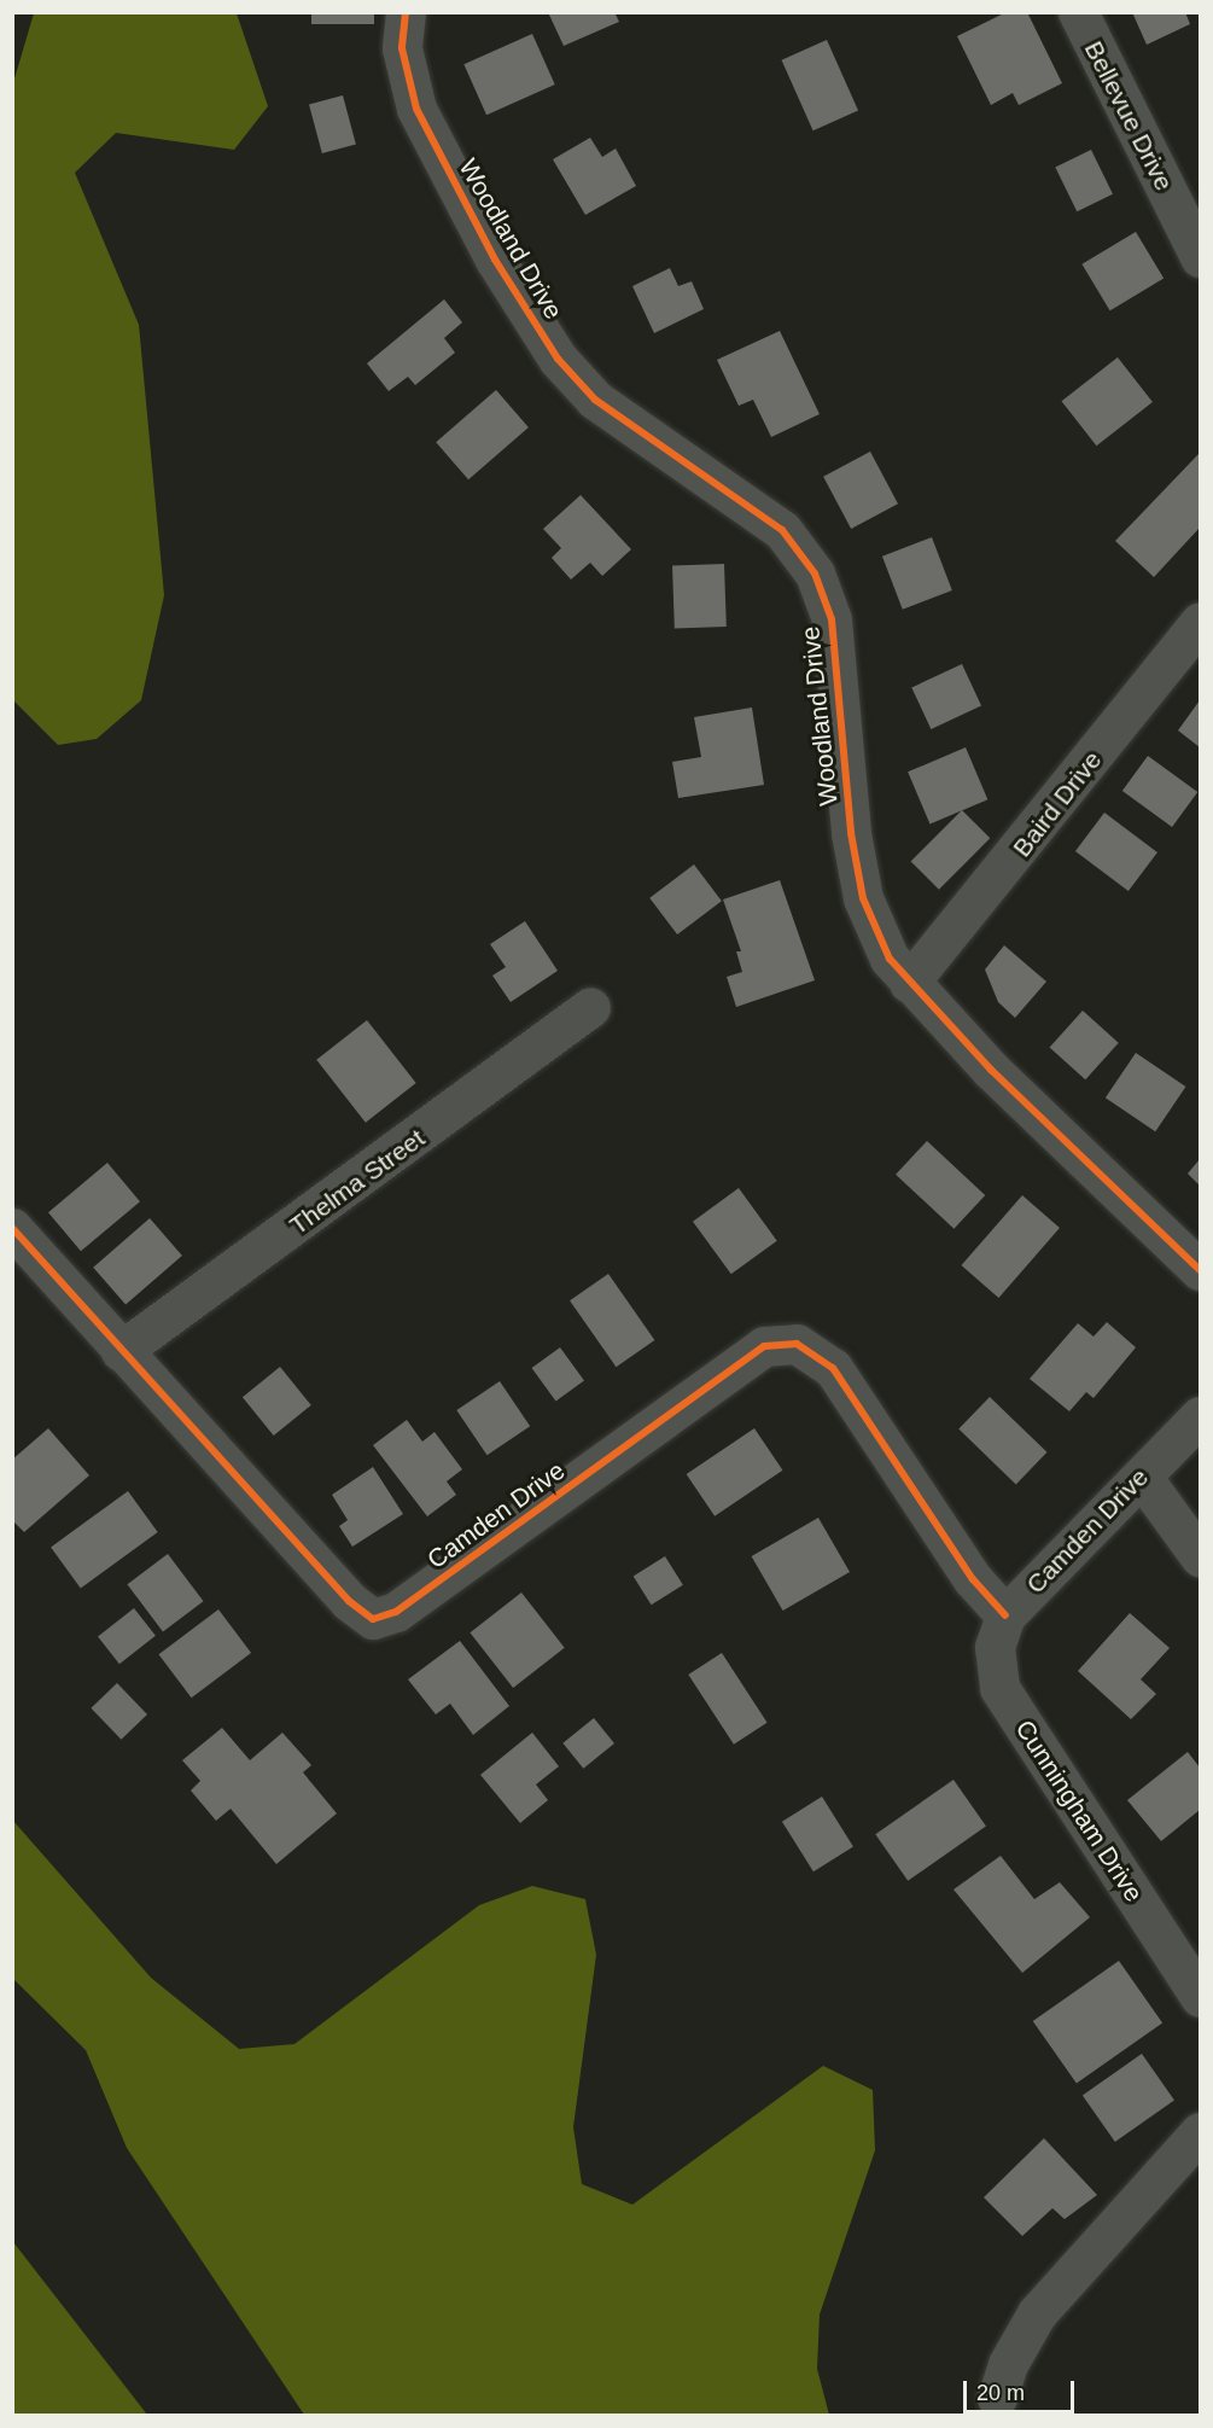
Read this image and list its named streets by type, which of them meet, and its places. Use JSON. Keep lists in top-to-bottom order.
{
  "streets": {
    "street": [
      "Bellevue Drive",
      "Woodland Drive",
      "Baird Drive",
      "Thelma Street",
      "Camden Drive",
      "Cunningham Drive"
    ]
  },
  "crossings": [
    ["Woodland Drive", "Baird Drive"],
    ["Thelma Street", "Camden Drive"],
    ["Camden Drive", "Cunningham Drive"]
  ],
  "scale_bar": "20 m"
}
